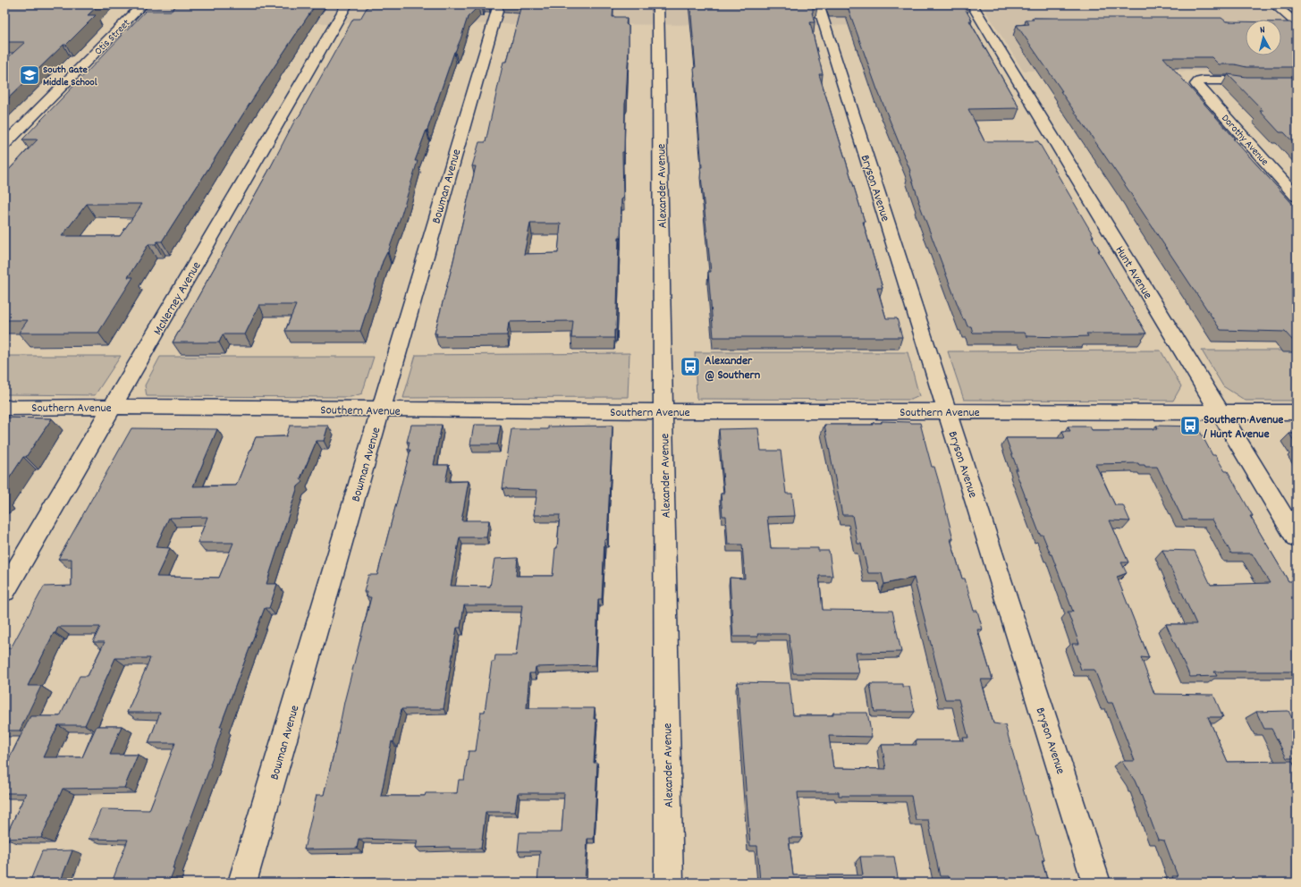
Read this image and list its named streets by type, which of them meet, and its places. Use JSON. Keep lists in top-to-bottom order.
{
  "streets": {
    "street": [
      "Otis Street",
      "Dorothy Avenue",
      "Bowman Avenue",
      "Alexander Avenue",
      "Bryson Avenue",
      "Hunt Avenue",
      "McNerney Avenue",
      "Southern Avenue"
    ]
  },
  "crossings": [
    ["Bowman Avenue", "Southern Avenue"],
    ["Alexander Avenue", "Southern Avenue"],
    ["Bryson Avenue", "Southern Avenue"],
    ["Hunt Avenue", "Southern Avenue"],
    ["McNerney Avenue", "Southern Avenue"]
  ],
  "places": {
    "school or university": ["South Gate Middle School"],
    "bus stop": ["Alexander @ Southern", "Southern Avenue / Hunt Avenue"]
  },
  "north": "top"
}
